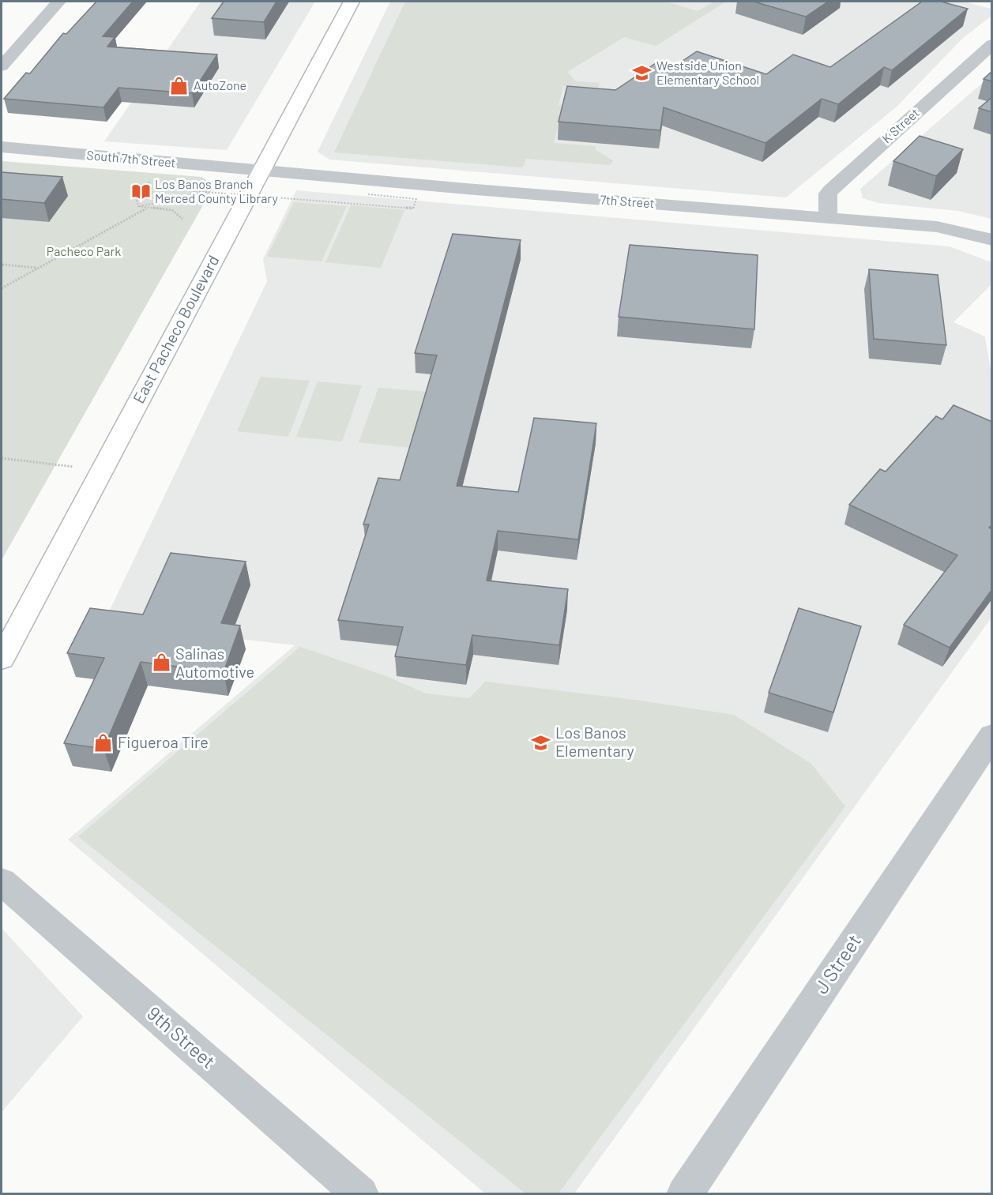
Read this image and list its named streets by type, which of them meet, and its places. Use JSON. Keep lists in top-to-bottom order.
{
  "streets": {
    "highway": ["East Pacheco Boulevard"],
    "street": [
      "K Street",
      "South 7th Street",
      "7th Street",
      "J Street",
      "9th Street"
    ]
  },
  "crossings": [
    ["K Street", "7th Street"],
    ["South 7th Street", "7th Street"],
    ["South 7th Street", "East Pacheco Boulevard"],
    ["7th Street", "East Pacheco Boulevard"]
  ],
  "parks": ["Pacheco Park"],
  "places": {
    "school or university": ["Westside Union Elementary School", "Los Banos Elementary"],
    "shop": ["AutoZone", "Salinas Automotive", "Figueroa Tire"],
    "library": ["Los Banos Branch Merced County Library"]
  }
}
